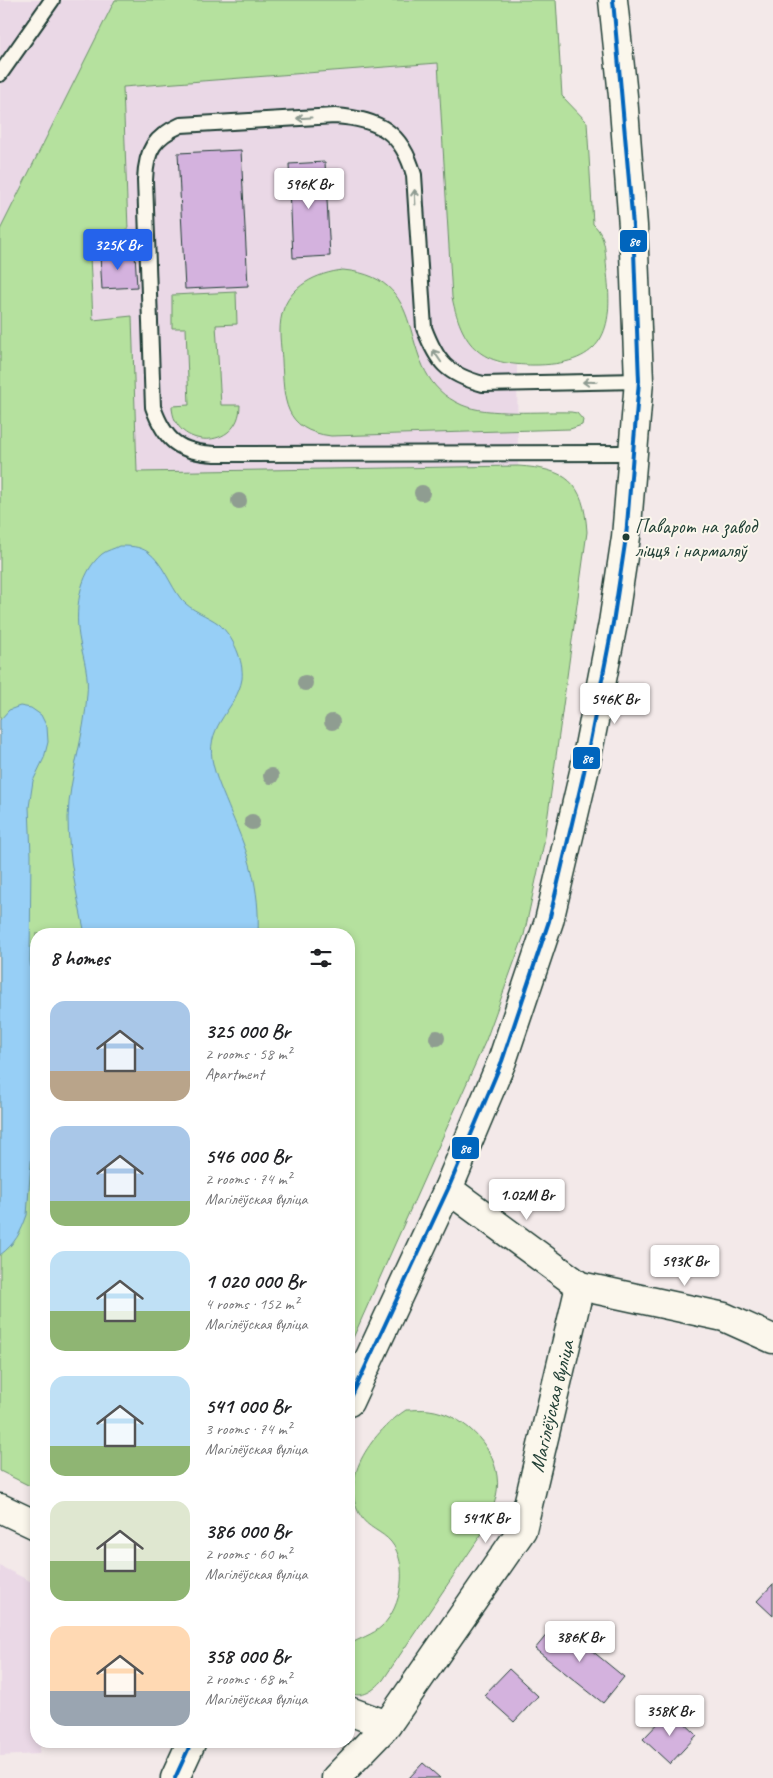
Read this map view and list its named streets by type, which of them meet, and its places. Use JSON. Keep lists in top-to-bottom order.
{
  "streets": {
    "street": ["Магілёўская вуліца"]
  },
  "places": ["Паварот на завод ліцця і нармаляў"],
  "lines": ["transit line 8е"],
  "page": {
    "price": [
      "596K Br",
      "325K Br",
      "546K Br",
      "1.02M Br",
      "593K Br",
      "541K Br",
      "386K Br",
      "358K Br"
    ],
    "heading": "8 homes",
    "list": [
      {
        "name": "325 000 Br",
        "note": "2 rooms · 58 m² · Apartment"
      },
      {
        "name": "546 000 Br",
        "note": "2 rooms · 74 m² · Магілёўская вуліца"
      },
      {
        "name": "1 020 000 Br",
        "note": "4 rooms · 152 m² · Магілёўская вуліца"
      },
      {
        "name": "541 000 Br",
        "note": "3 rooms · 74 m² · Магілёўская вуліца"
      },
      {
        "name": "386 000 Br",
        "note": "2 rooms · 60 m² · Магілёўская вуліца"
      },
      {
        "name": "358 000 Br",
        "note": "2 rooms · 68 m² · Магілёўская вуліца"
      }
    ]
  }
}
